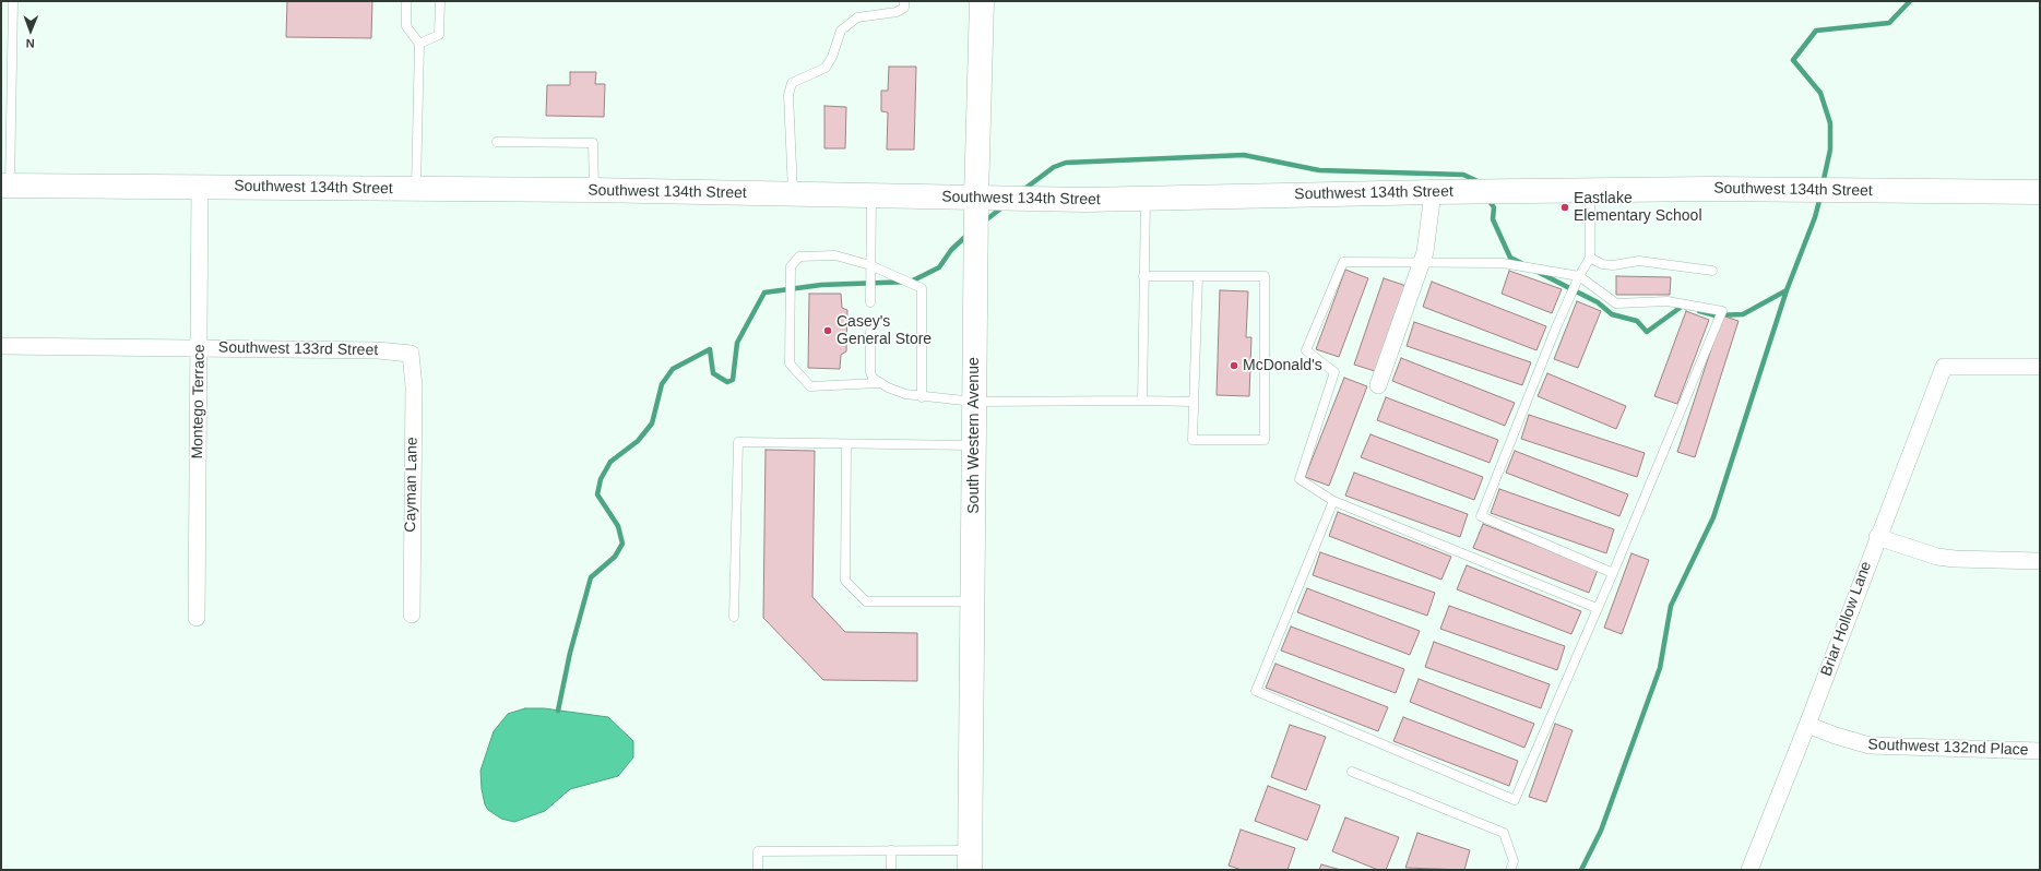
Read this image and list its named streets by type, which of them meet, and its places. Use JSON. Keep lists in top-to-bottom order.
{
  "streets": {
    "main road": ["Southwest 134th Street", "South Western Avenue"],
    "street": [
      "Southwest 133rd Street",
      "Montego Terrace",
      "Cayman Lane",
      "Briar Hollow Lane",
      "Southwest 132nd Place"
    ]
  },
  "crossings": [
    ["Southwest 134th Street", "Montego Terrace"],
    ["Southwest 134th Street", "South Western Avenue"],
    ["Southwest 133rd Street", "Montego Terrace"],
    ["Southwest 133rd Street", "Cayman Lane"],
    ["Briar Hollow Lane", "Southwest 132nd Place"]
  ],
  "places": ["Eastlake Elementary School", "Casey's General Store", "McDonald's"],
  "north": "bottom"
}
